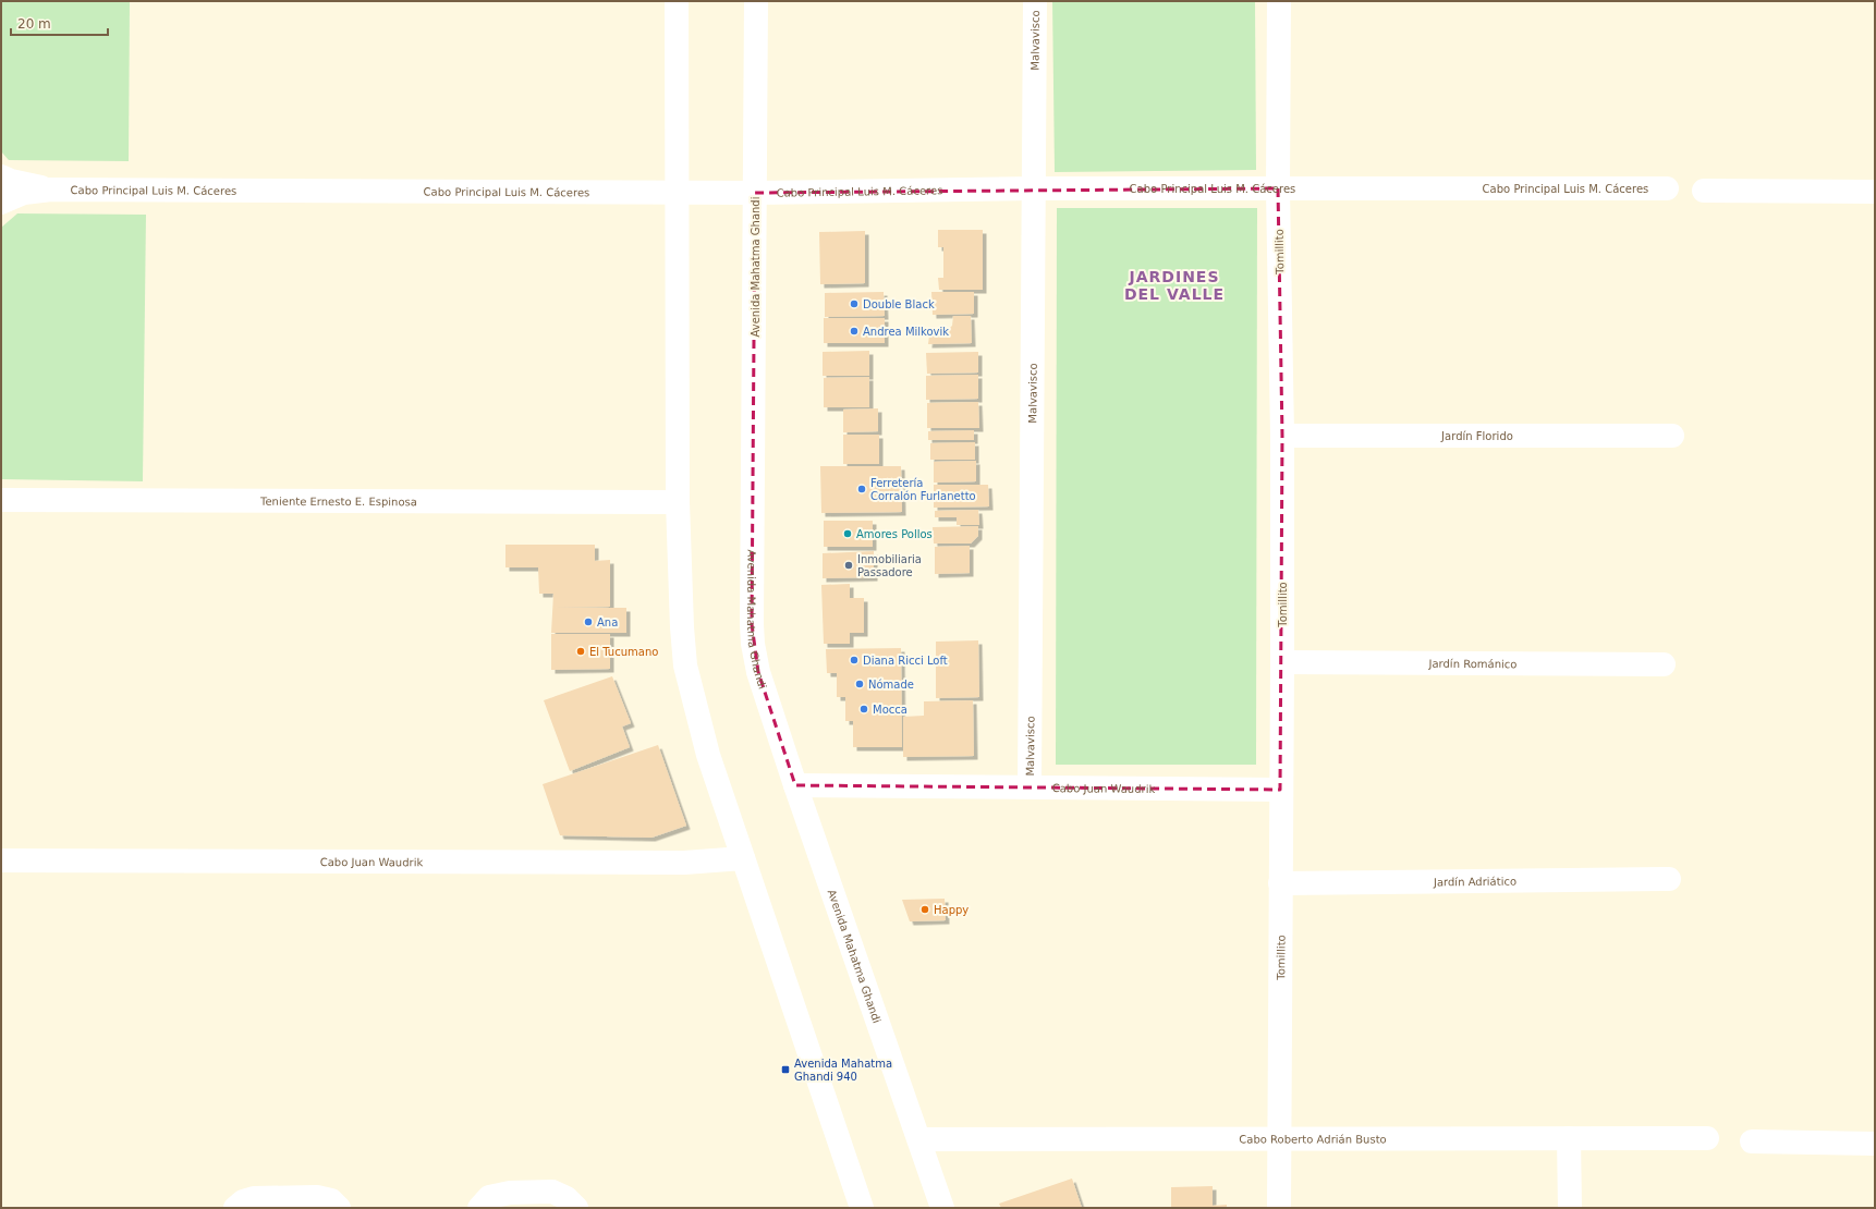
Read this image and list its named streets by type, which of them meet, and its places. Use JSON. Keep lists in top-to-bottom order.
{
  "streets": {
    "street": [
      "Malvavisco",
      "Cabo Principal Luis M. Cáceres",
      "Tomillito",
      "Avenida Mahatma Ghandi",
      "Jardín Florido",
      "Teniente Ernesto E. Espinosa",
      "Jardín Románico",
      "Cabo Juan Waudrik",
      "Jardín Adriático",
      "Cabo Roberto Adrián Busto"
    ]
  },
  "crossings": [
    ["Malvavisco", "Cabo Principal Luis M. Cáceres"],
    ["Malvavisco", "Cabo Juan Waudrik"],
    ["Cabo Principal Luis M. Cáceres", "Tomillito"],
    ["Cabo Principal Luis M. Cáceres", "Avenida Mahatma Ghandi"],
    ["Tomillito", "Jardín Florido"],
    ["Tomillito", "Jardín Románico"],
    ["Tomillito", "Cabo Juan Waudrik"],
    ["Tomillito", "Jardín Adriático"],
    ["Tomillito", "Cabo Roberto Adrián Busto"],
    ["Avenida Mahatma Ghandi", "Cabo Juan Waudrik"],
    ["Avenida Mahatma Ghandi", "Cabo Roberto Adrián Busto"]
  ],
  "districts": ["JARDINES DEL VALLE"],
  "places": {
    "other": [
      "Double Black",
      "Andrea Milkovik",
      "Ferretería Corralón Furlanetto",
      "Amores Pollos",
      "Inmobiliaria Passadore",
      "Ana",
      "El Tucumano",
      "Diana Ricci Loft",
      "Nómade",
      "Mocca",
      "Happy"
    ],
    "transit": ["Avenida Mahatma Ghandi 940"]
  },
  "scale_bar": "20 m"
}
